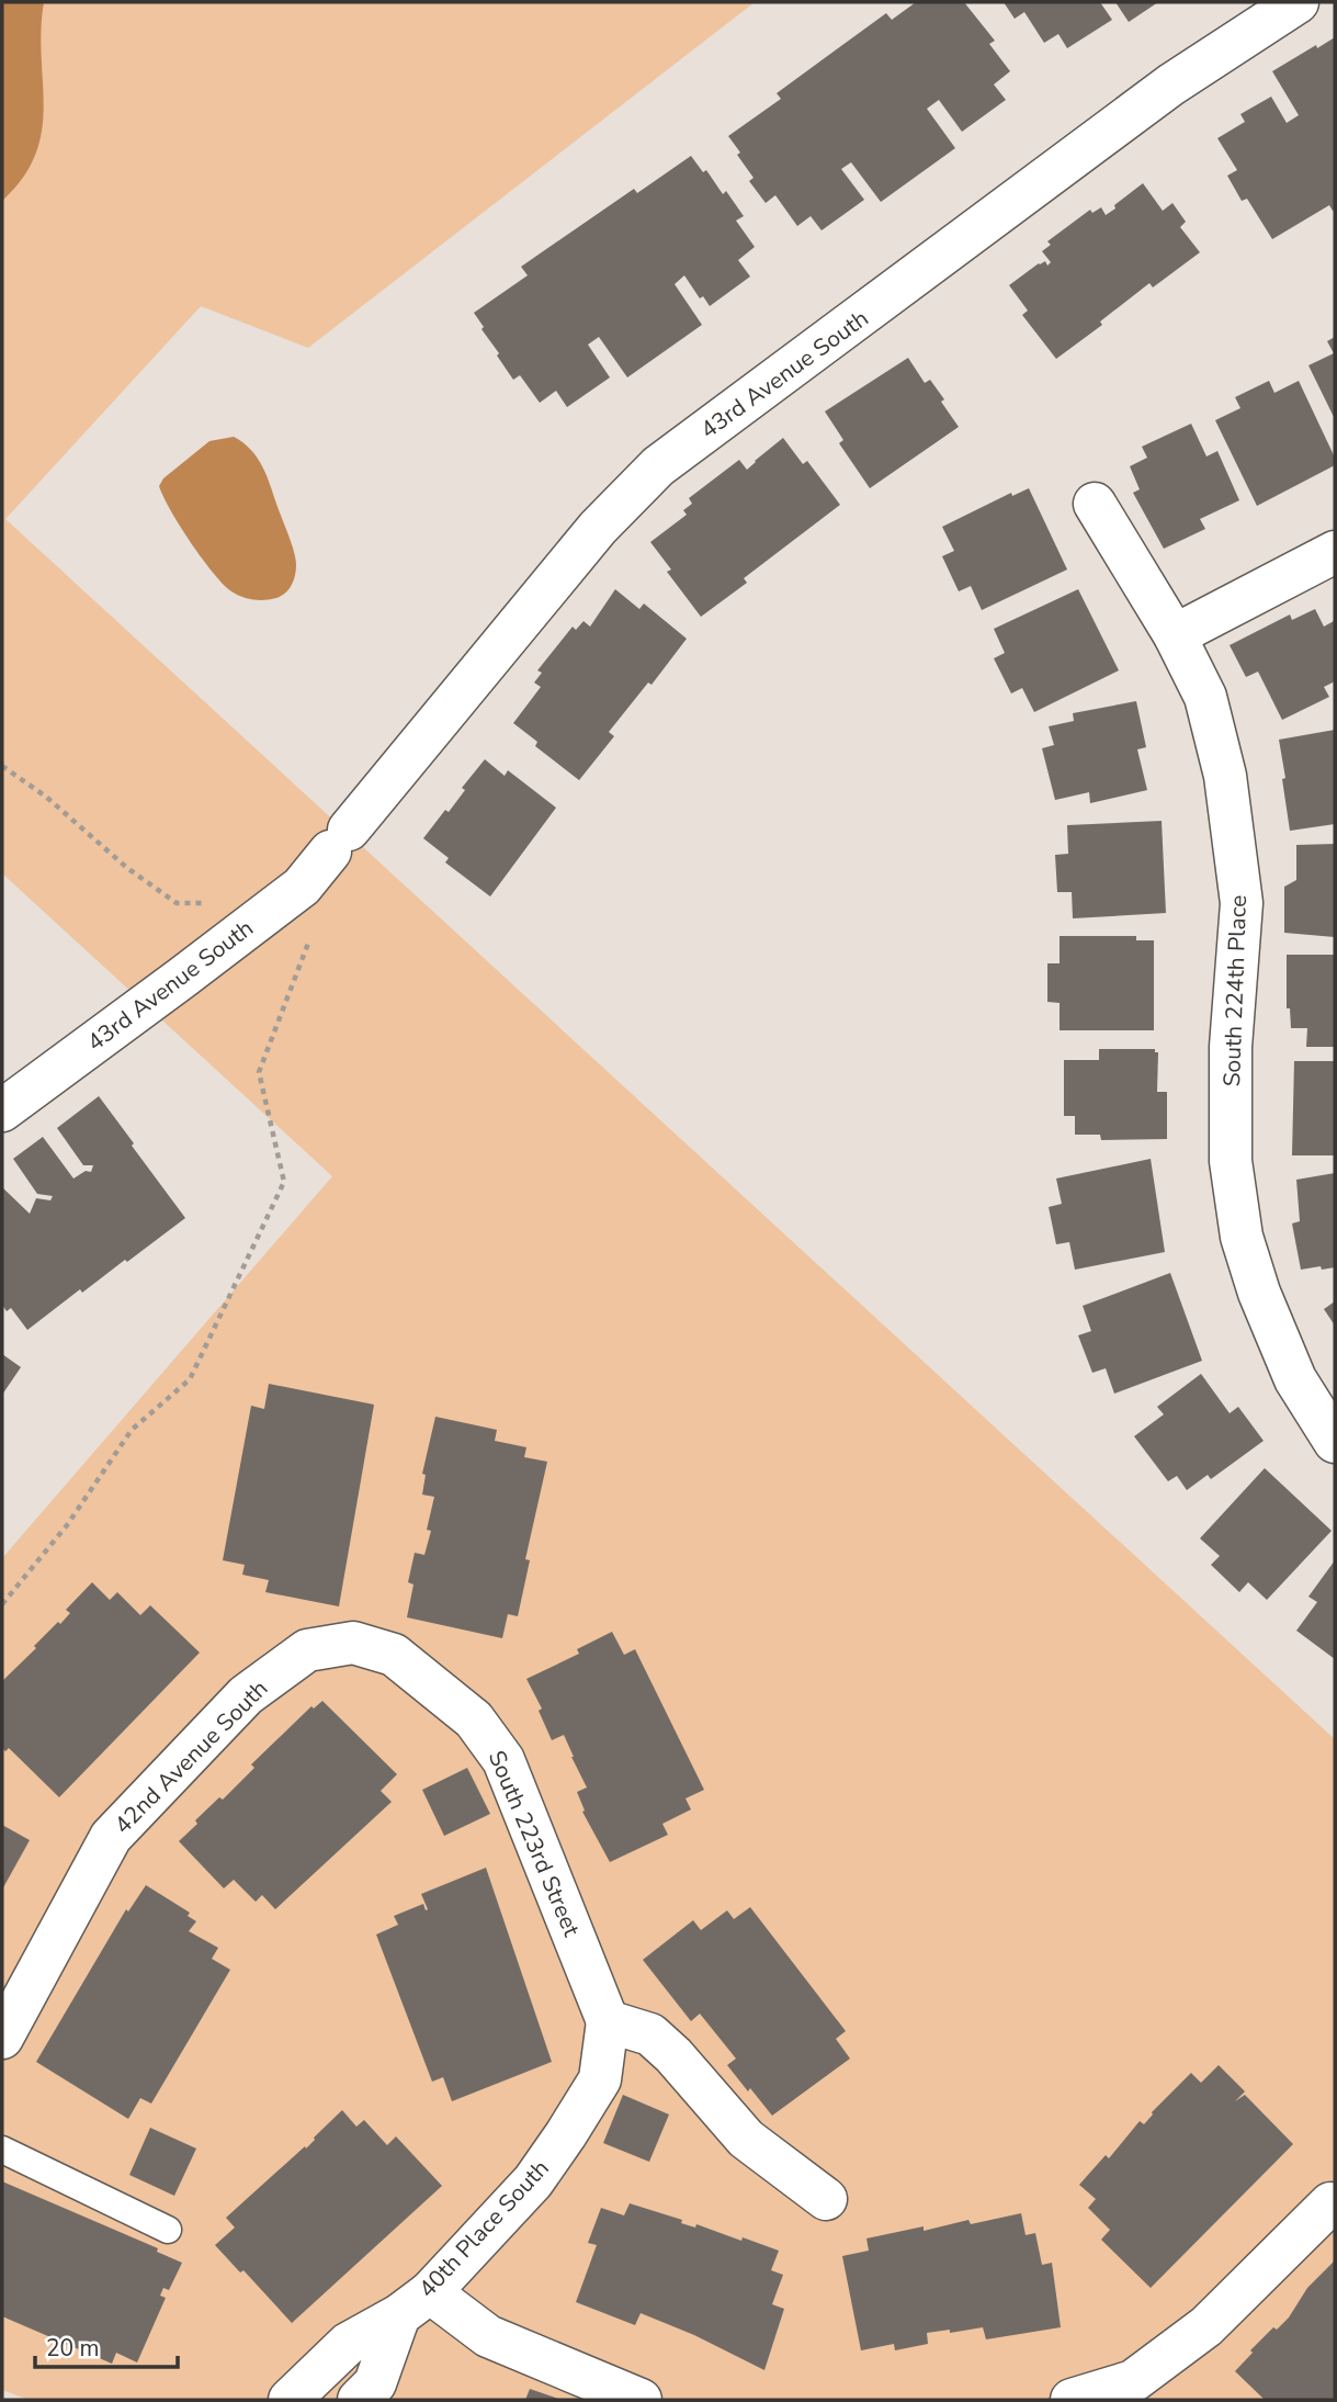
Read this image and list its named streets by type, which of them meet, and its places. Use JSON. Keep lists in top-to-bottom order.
{
  "streets": {
    "street": [
      "43rd Avenue South",
      "South 224th Place",
      "42nd Avenue South",
      "South 223rd Street",
      "40th Place South"
    ]
  },
  "crossings": [
    ["42nd Avenue South", "South 223rd Street"],
    ["South 223rd Street", "40th Place South"]
  ],
  "scale_bar": "20 m"
}
